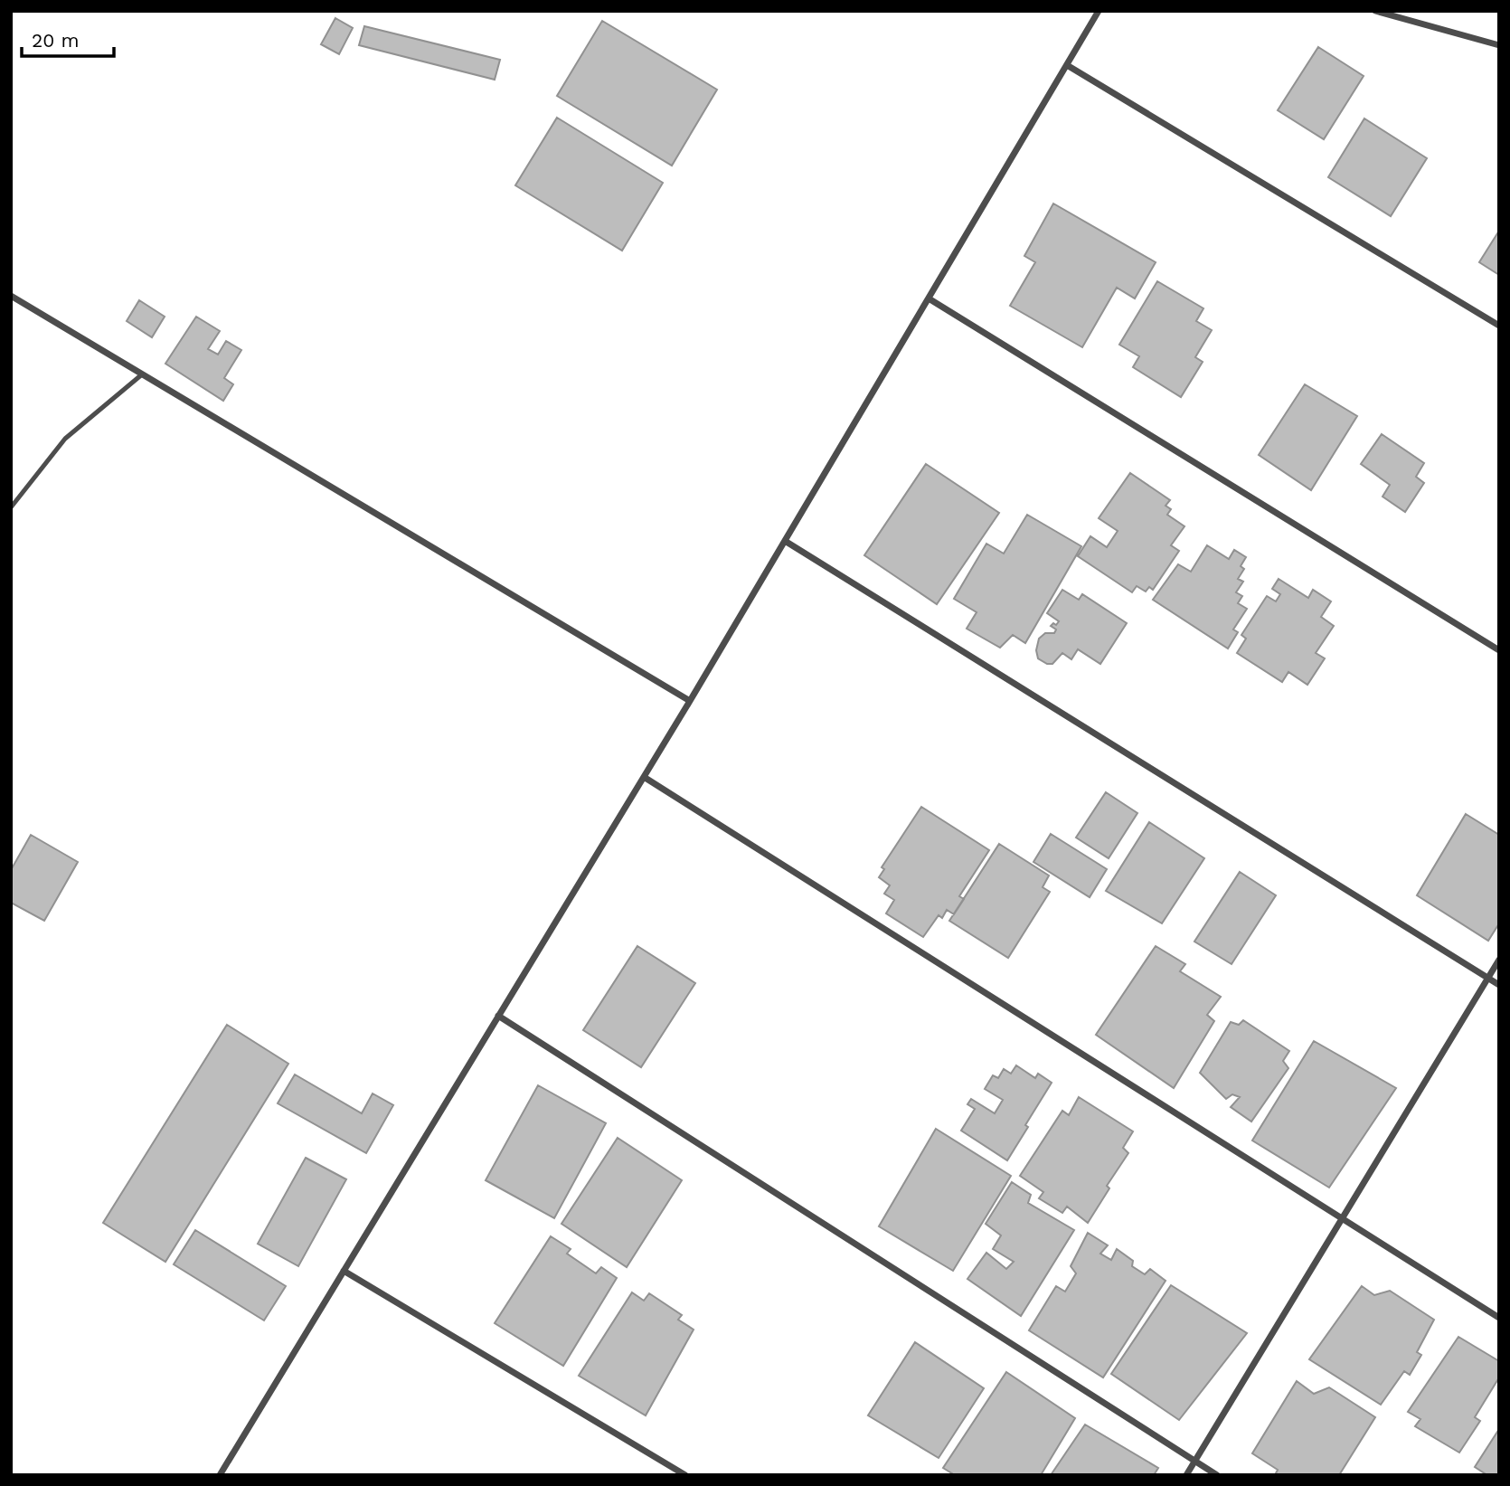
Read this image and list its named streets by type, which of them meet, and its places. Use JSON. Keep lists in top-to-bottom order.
{
  "scale_bar": "20 m"
}
